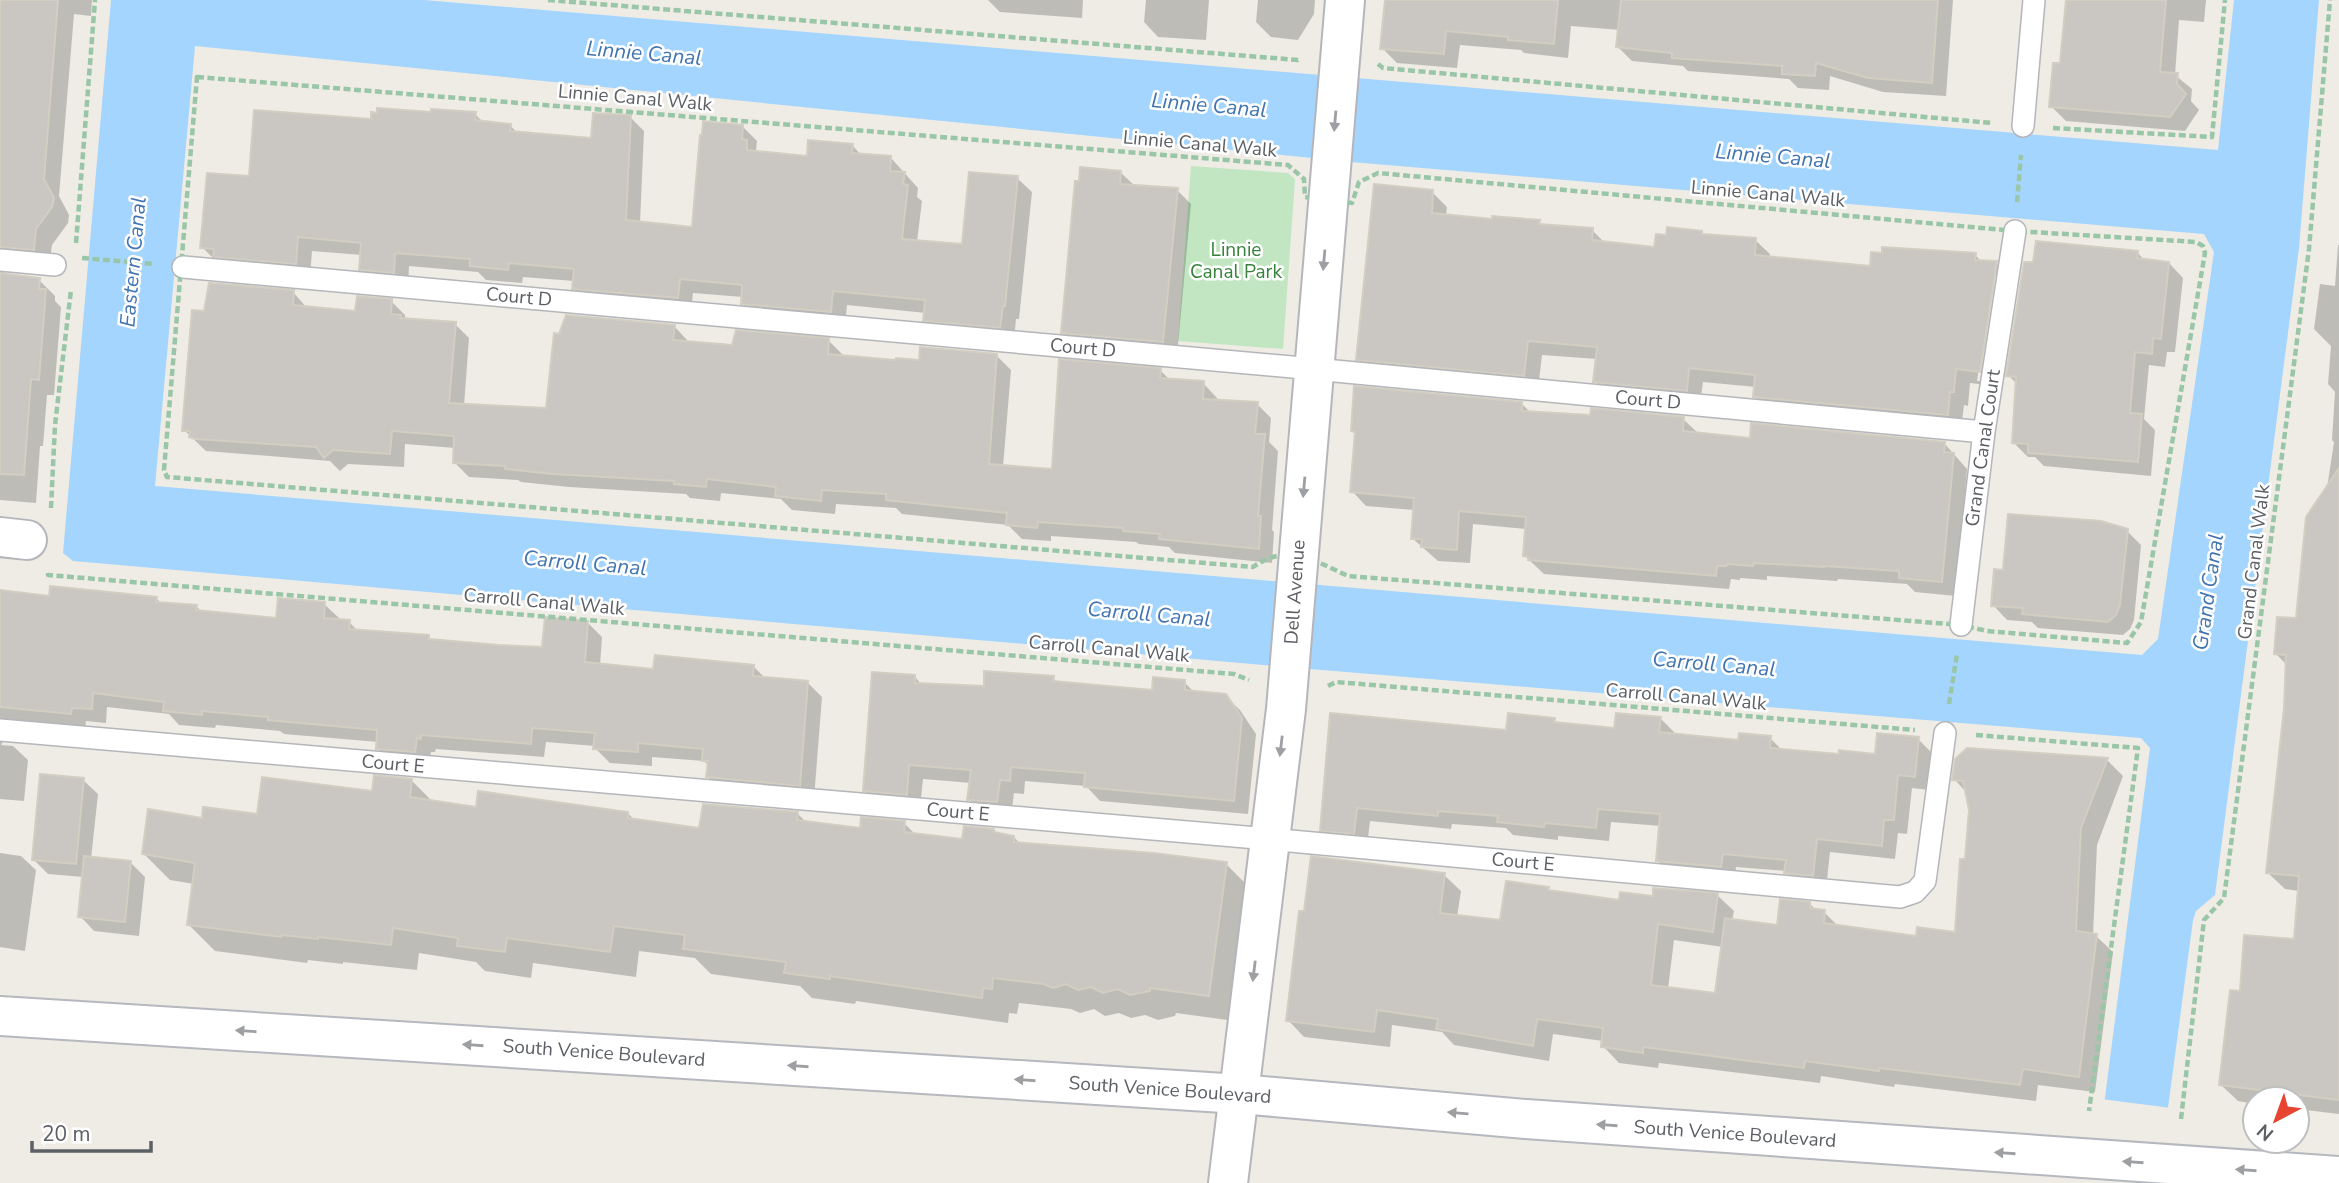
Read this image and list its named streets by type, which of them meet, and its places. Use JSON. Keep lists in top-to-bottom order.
{
  "streets": {
    "main road": ["Dell Avenue", "South Venice Boulevard"],
    "lane": ["Court D", "Grand Canal Court", "Court E"],
    "path": ["Linnie Canal Walk", "Grand Canal Walk", "Carroll Canal Walk"]
  },
  "crossings": [
    ["Linnie Canal Walk", "Grand Canal Court"],
    ["Linnie Canal Walk", "Dell Avenue"],
    ["Court D", "Grand Canal Court"],
    ["Court D", "Dell Avenue"],
    ["Dell Avenue", "Carroll Canal Walk"],
    ["Dell Avenue", "Court E"],
    ["Dell Avenue", "South Venice Boulevard"],
    ["Carroll Canal Walk", "Court E"]
  ],
  "one_way": ["Dell Avenue", "South Venice Boulevard"],
  "water": [
    "Linnie Canal",
    "Eastern Canal",
    "Carroll Canal",
    "Grand Canal"
  ],
  "parks": ["Linnie Canal Park"],
  "scale_bar": "20 m",
  "north": "bottom left"
}
